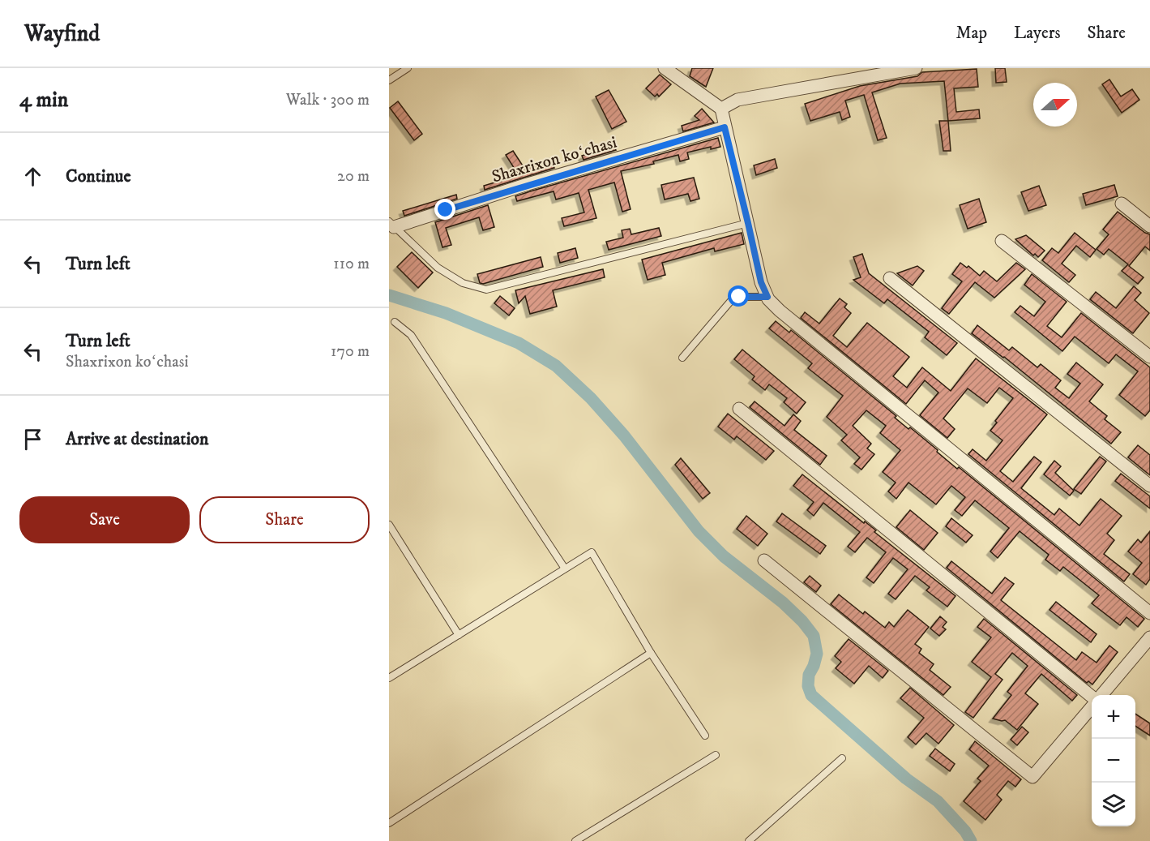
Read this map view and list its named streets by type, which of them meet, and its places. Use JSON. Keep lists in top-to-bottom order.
{
  "streets": {
    "street": ["Shaxrixon koʻchasi"]
  },
  "north": "right",
  "page": {
    "header": "Wayfind",
    "nav": ["Map", "Layers", "Share"],
    "heading": ["4 min", "Walk · 300 m"],
    "list": [
      ["Continue", "20 m"],
      ["Turn left", "110 m"],
      ["Turn left", "Shaxrixon koʻchasi", "170 m"],
      "Arrive at destination"
    ],
    "buttons": ["Save", "Share"],
    "map_buttons": ["+", "−"]
  }
}
